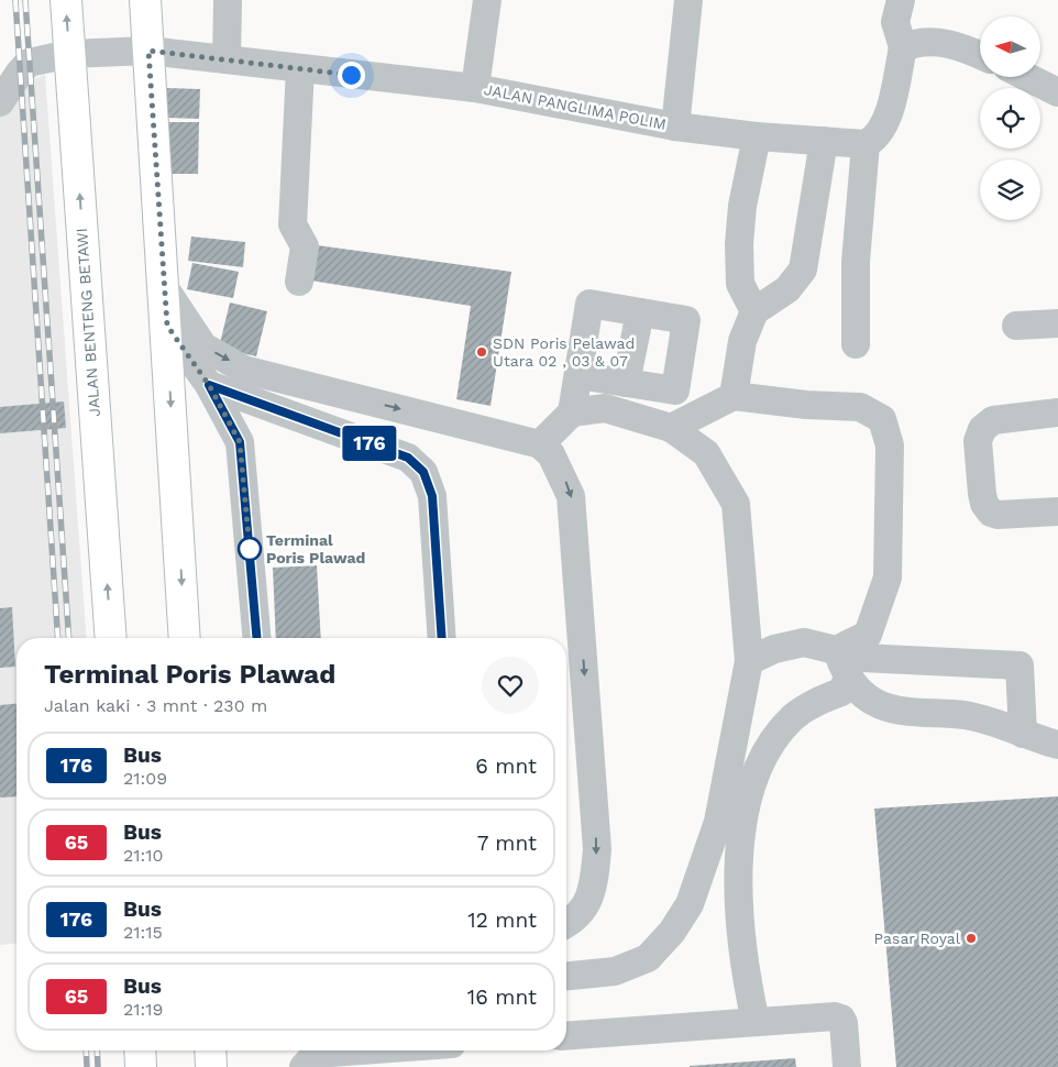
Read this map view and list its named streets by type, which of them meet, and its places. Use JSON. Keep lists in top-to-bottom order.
{
  "streets": {
    "main road": ["JALAN BENTENG BETAWI"],
    "street": ["JALAN PANGLIMA POLIM"]
  },
  "crossings": [
    ["JALAN PANGLIMA POLIM", "JALAN BENTENG BETAWI"]
  ],
  "places": ["SDN Poris Pelawad Utara 02 , 03 & 07", "Terminal Poris Plawad", "Pasar Royal"],
  "lines": ["bus line 176"],
  "north": "left",
  "page": {
    "on_map": "176",
    "heading": ["Terminal Poris Plawad", "Jalan kaki · 3 mnt · 230 m"],
    "list": [
      {
        "mark": "176",
        "name": "Bus",
        "note": "21:09",
        "value": "6 mnt"
      },
      {
        "mark": "65",
        "name": "Bus",
        "note": "21:10",
        "value": "7 mnt"
      },
      {
        "mark": "176",
        "name": "Bus",
        "note": "21:15",
        "value": "12 mnt"
      },
      {
        "mark": "65",
        "name": "Bus",
        "note": "21:19",
        "value": "16 mnt"
      }
    ]
  }
}
